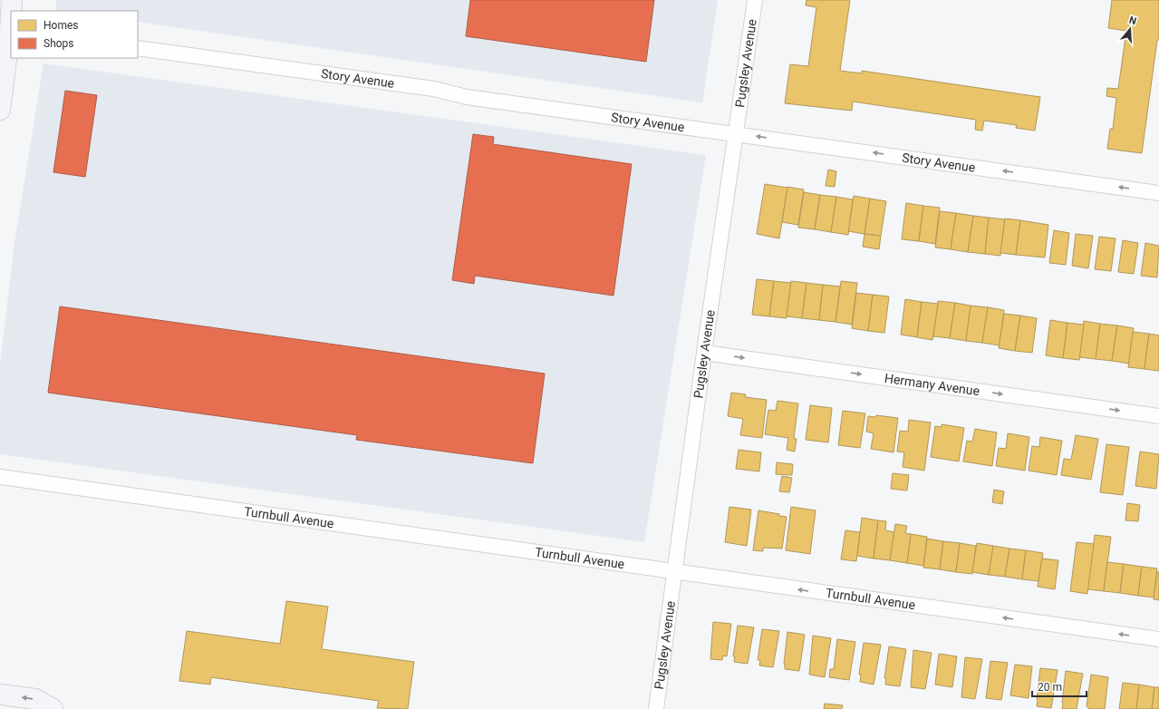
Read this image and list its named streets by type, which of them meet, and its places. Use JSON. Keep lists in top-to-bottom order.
{
  "streets": {
    "street": [
      "Pugsley Avenue",
      "Story Avenue",
      "Hermany Avenue",
      "Turnbull Avenue"
    ]
  },
  "crossings": [
    ["Pugsley Avenue", "Story Avenue"],
    ["Pugsley Avenue", "Hermany Avenue"],
    ["Pugsley Avenue", "Turnbull Avenue"]
  ],
  "one_way": ["Story Avenue", "Hermany Avenue", "Turnbull Avenue"],
  "legend": ["Homes", "Shops"],
  "scale_bar": "20 m",
  "north": "top"
}
